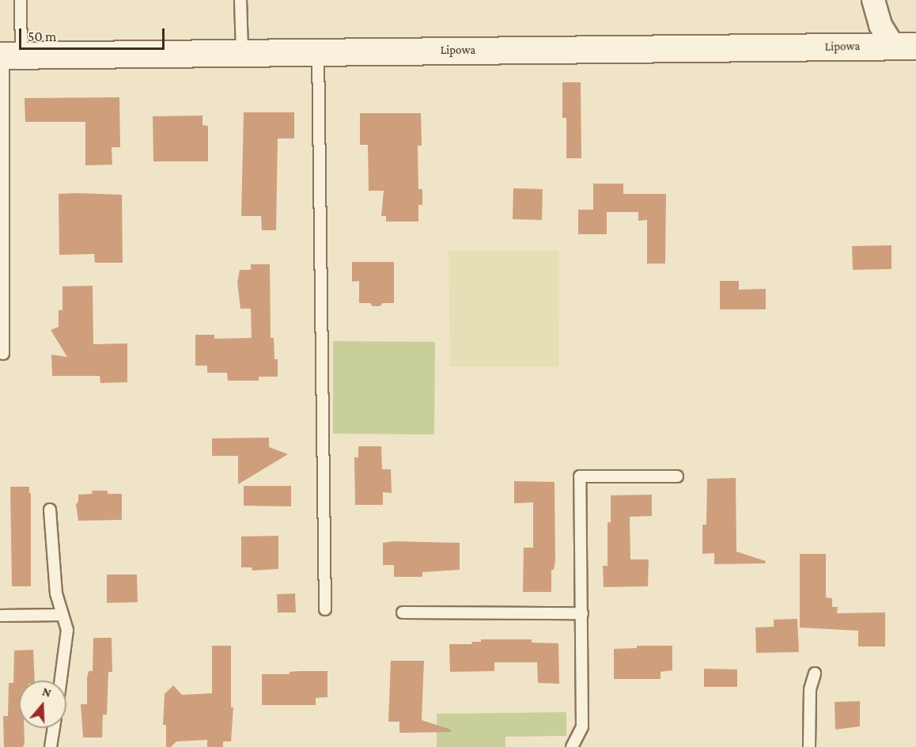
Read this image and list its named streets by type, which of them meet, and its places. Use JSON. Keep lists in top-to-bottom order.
{
  "streets": {
    "street": ["Lipowa"]
  },
  "scale_bar": "50 m",
  "north": "top"
}
